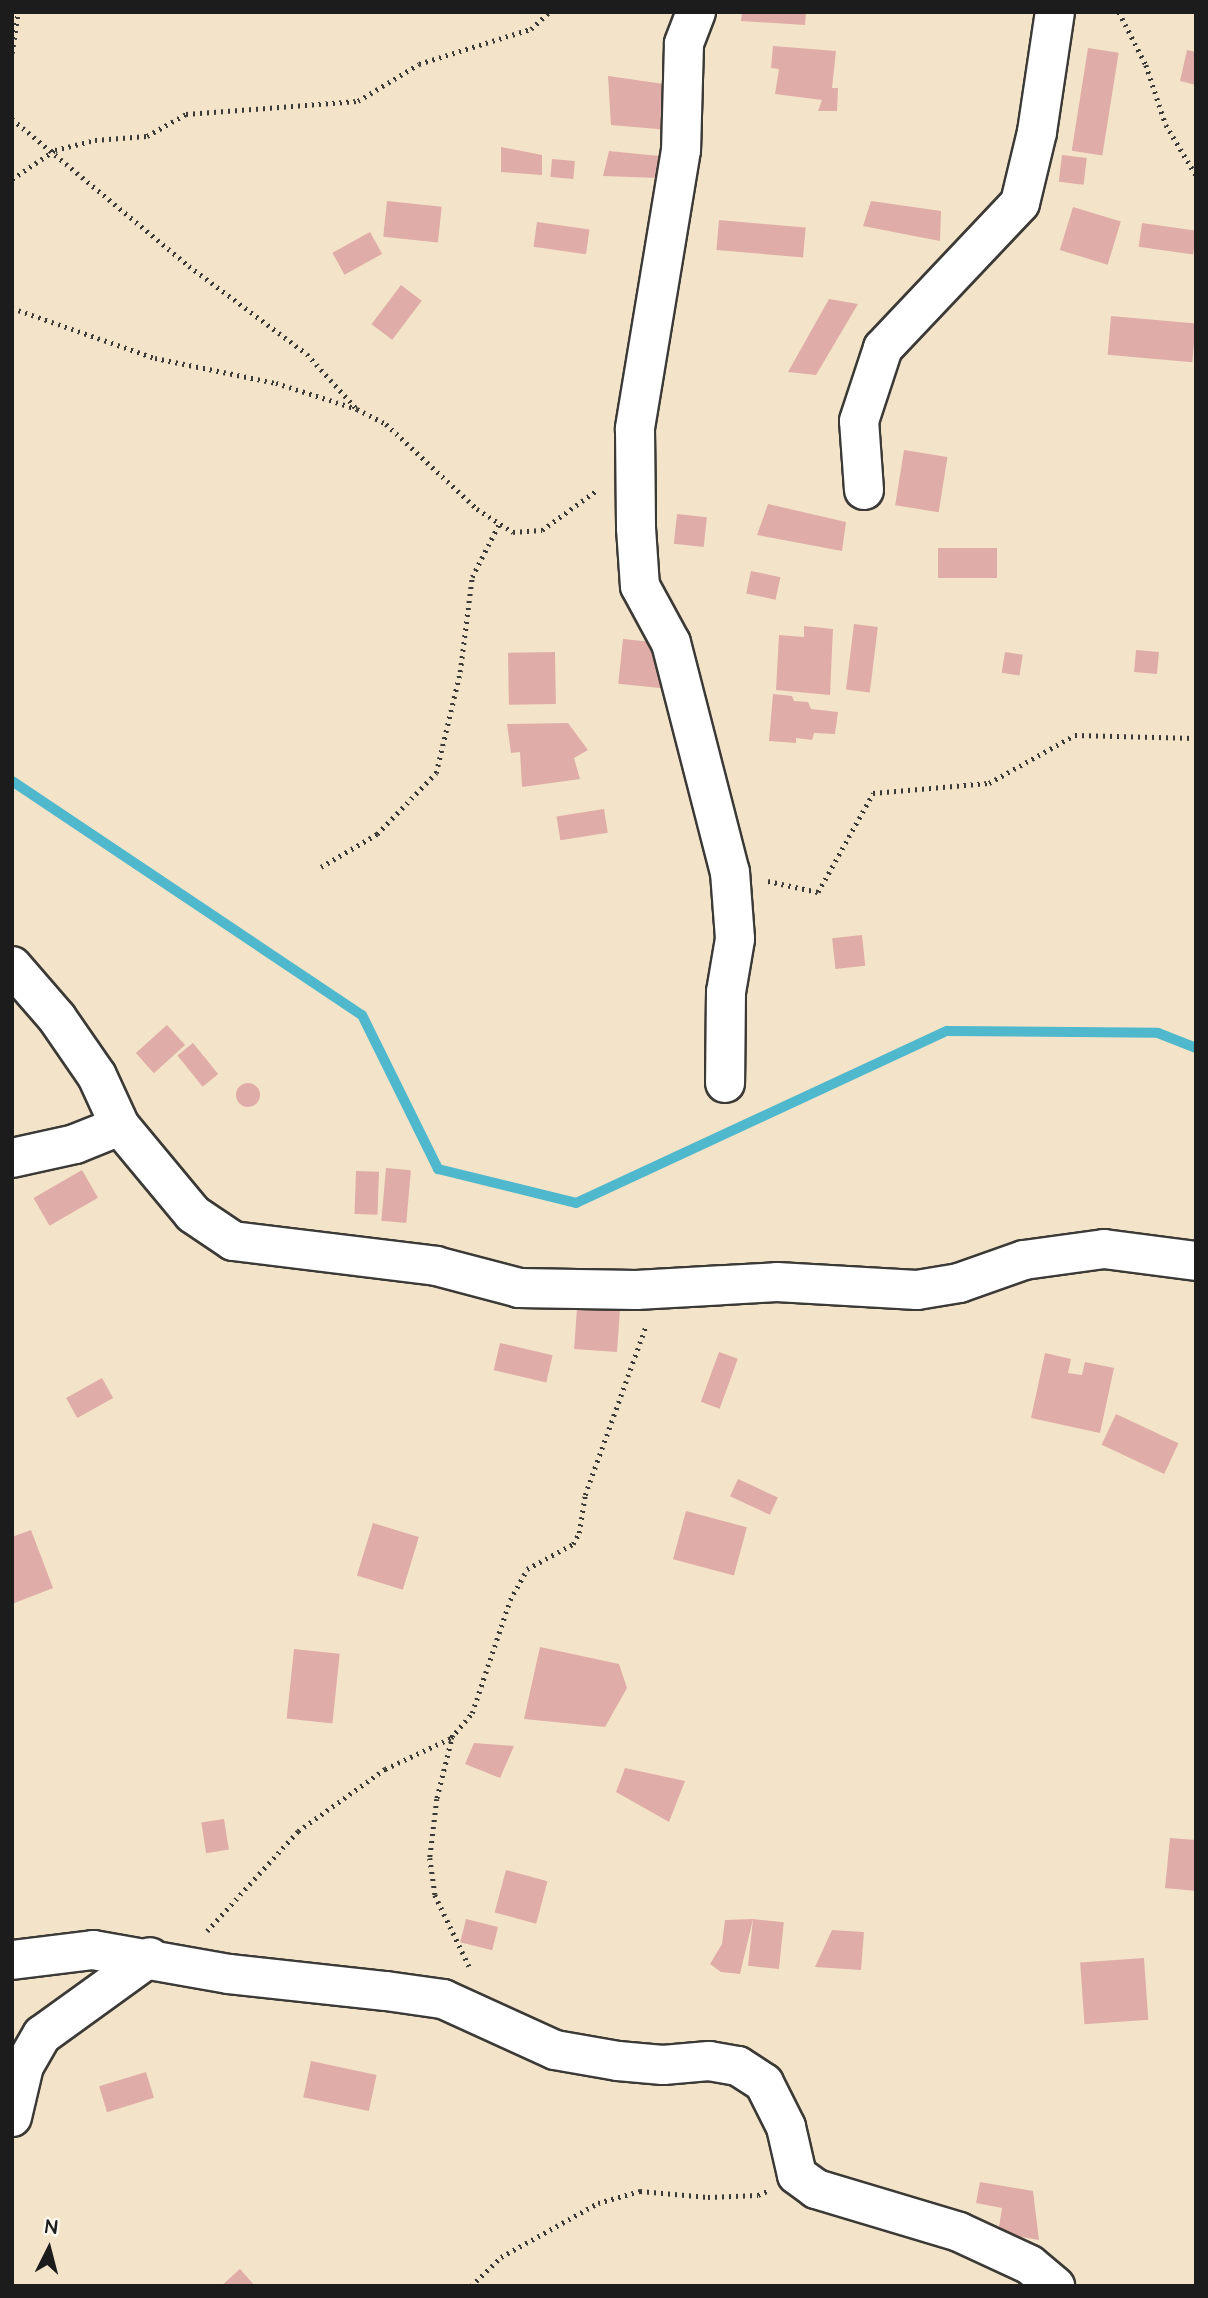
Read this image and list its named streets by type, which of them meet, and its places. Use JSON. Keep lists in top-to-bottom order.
{
  "north": "top"
}
